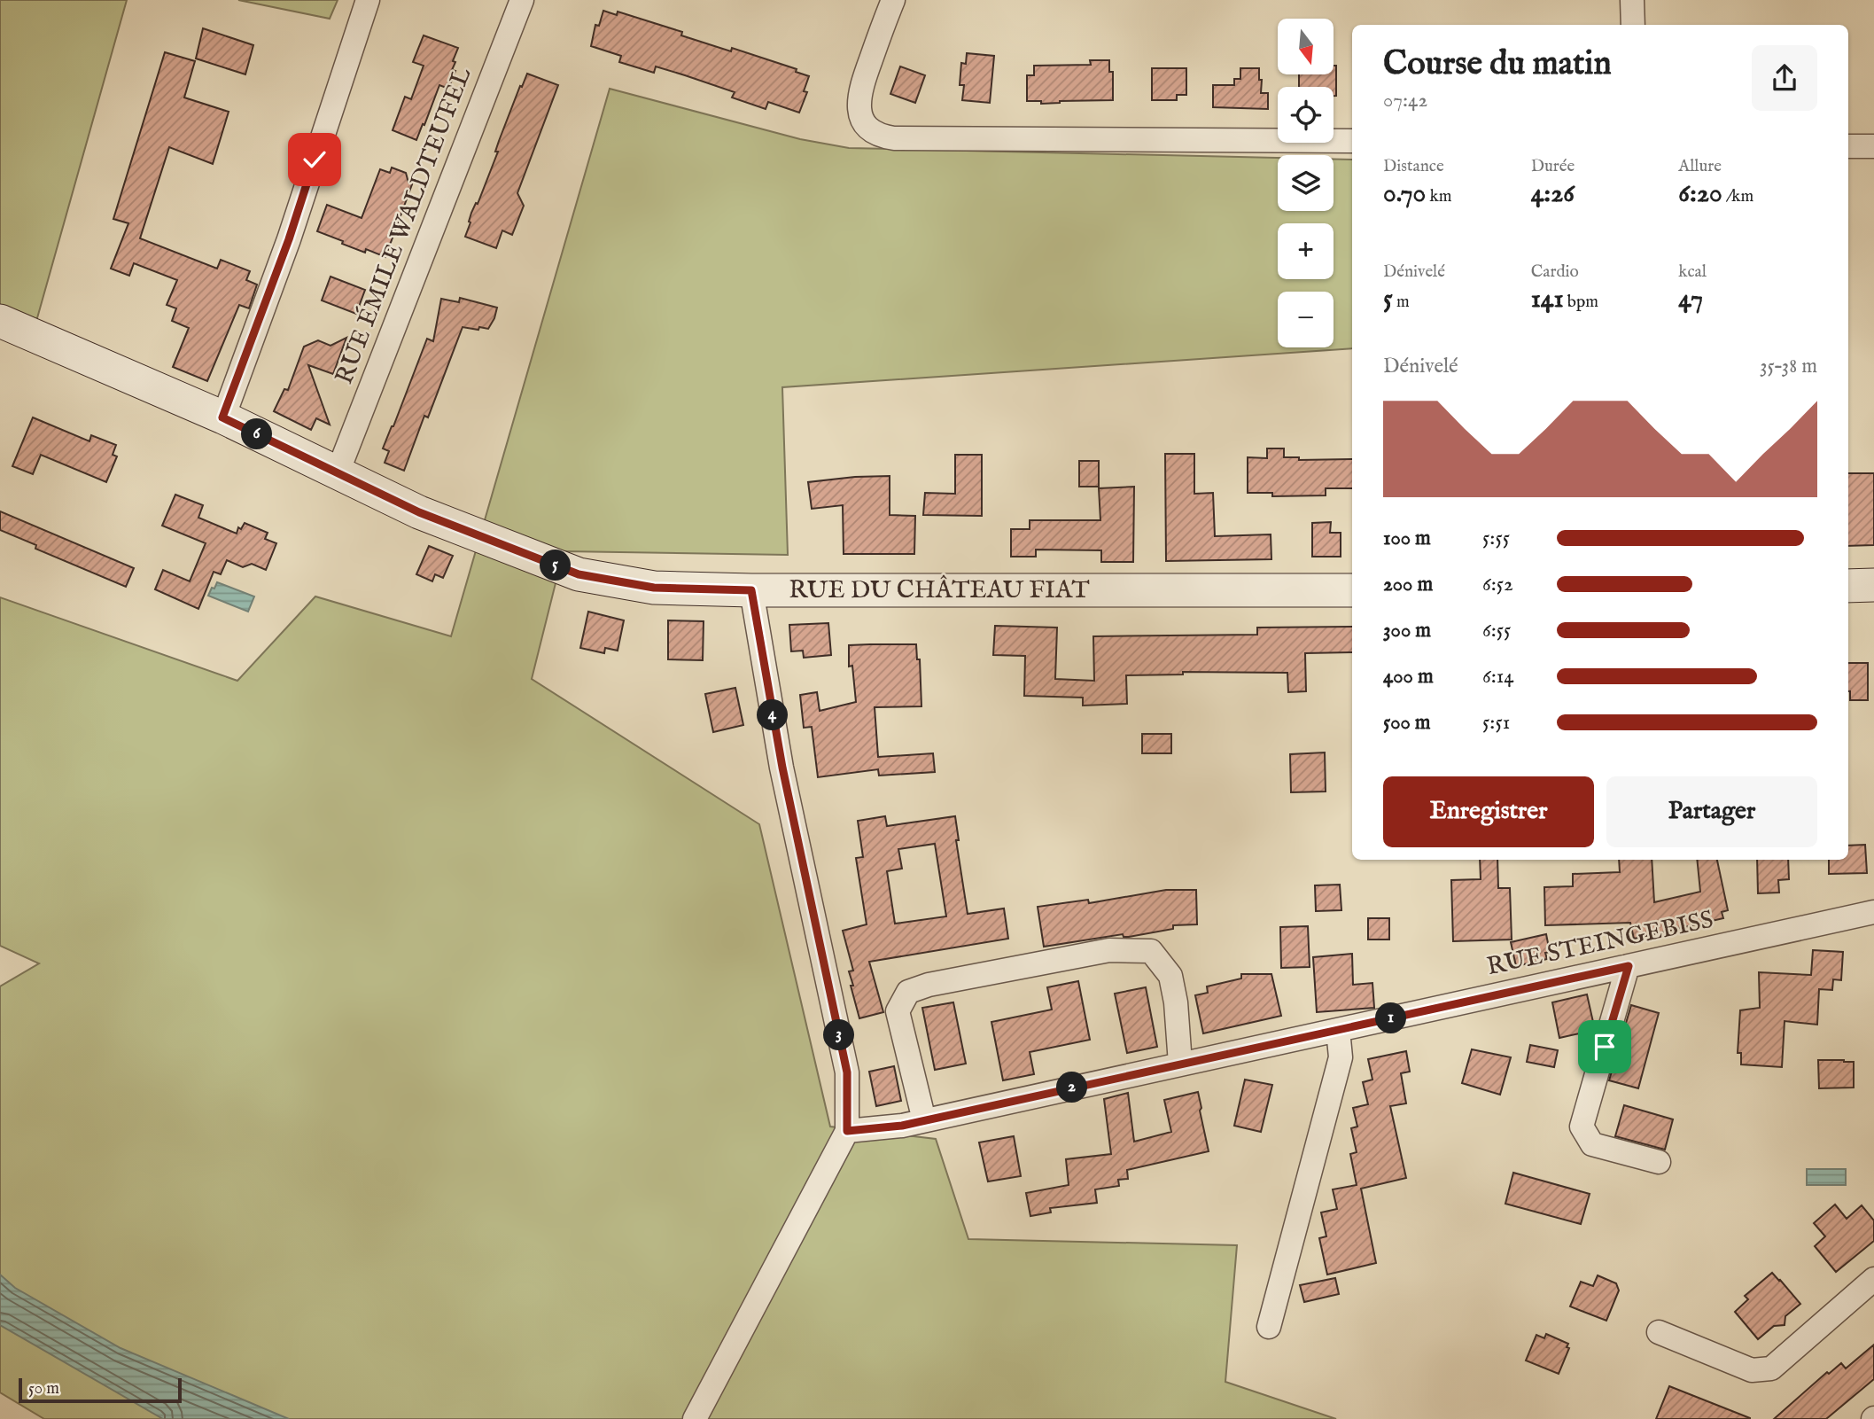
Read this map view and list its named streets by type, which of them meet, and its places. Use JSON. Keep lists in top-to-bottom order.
{
  "streets": {
    "street": ["RUE ÉMILE WALDTEUFEL", "RUE DU CHÂTEAU FIAT", "RUE STEINGEBISS"]
  },
  "crossings": [
    ["RUE ÉMILE WALDTEUFEL", "RUE DU CHÂTEAU FIAT"]
  ],
  "scale_bar": "50 m",
  "north": "bottom",
  "page": {
    "map_buttons": ["+", "−"],
    "heading": ["Course du matin", "07:42"],
    "stats": [
      ["Distance", "0.70 km"],
      ["Durée", "4:26"],
      ["Allure", "6:20 /km"],
      ["Dénivelé", "5 m"],
      ["Cardio", "141 bpm"],
      ["kcal", "47"]
    ],
    "chart": ["Dénivelé", "35–38 m"],
    "pins": [
      "6",
      "5",
      "4",
      "1",
      "3",
      "2"
    ],
    "list": [
      {
        "name": "100 m",
        "note": "5:55"
      },
      {
        "name": "200 m",
        "note": "6:52"
      },
      {
        "name": "300 m",
        "note": "6:55"
      },
      {
        "name": "400 m",
        "note": "6:14"
      },
      {
        "name": "500 m",
        "note": "5:51"
      }
    ],
    "buttons": ["Enregistrer", "Partager"],
    "scale": "50 m"
  }
}
